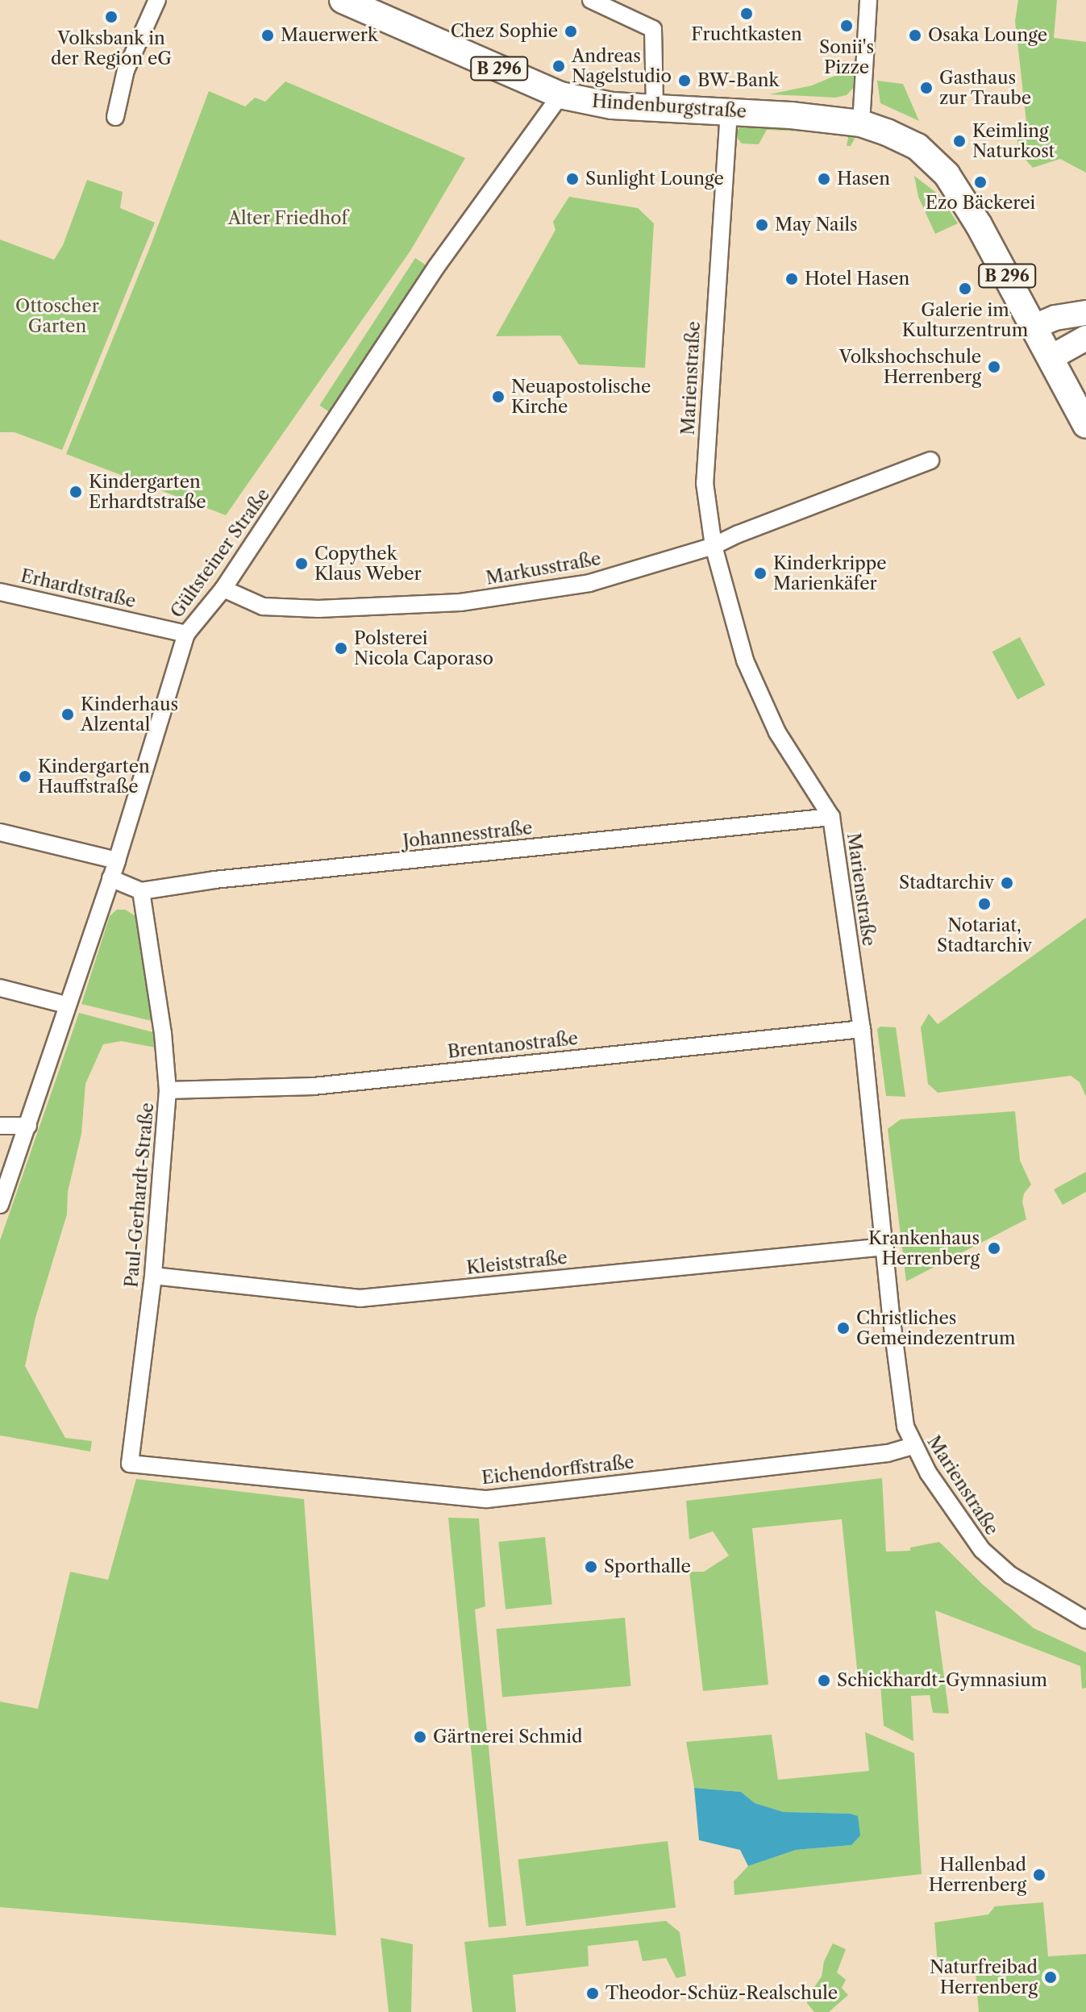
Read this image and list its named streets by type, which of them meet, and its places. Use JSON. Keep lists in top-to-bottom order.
{
  "streets": {
    "main road": ["B 296", "Hindenburgstraße"],
    "street": [
      "Marienstraße",
      "Gültsteiner Straße",
      "Markusstraße",
      "Erhardtstraße",
      "Johannesstraße",
      "Brentanostraße",
      "Paul-Gerhardt-Straße",
      "Kleiststraße",
      "Eichendorffstraße"
    ]
  },
  "crossings": [
    ["B 296", "Hindenburgstraße"],
    ["Hindenburgstraße", "Marienstraße"],
    ["Hindenburgstraße", "Gültsteiner Straße"],
    ["Marienstraße", "Markusstraße"],
    ["Marienstraße", "Johannesstraße"],
    ["Marienstraße", "Brentanostraße"],
    ["Marienstraße", "Kleiststraße"],
    ["Marienstraße", "Eichendorffstraße"],
    ["Gültsteiner Straße", "Markusstraße"],
    ["Gültsteiner Straße", "Erhardtstraße"],
    ["Johannesstraße", "Paul-Gerhardt-Straße"],
    ["Brentanostraße", "Paul-Gerhardt-Straße"],
    ["Paul-Gerhardt-Straße", "Kleiststraße"],
    ["Paul-Gerhardt-Straße", "Eichendorffstraße"]
  ],
  "parks": ["Alter Friedhof", "Ottoscher Garten"],
  "places": [
    "Fruchtkasten",
    "Volksbank in der Region eG",
    "Sonii's Pizze",
    "Chez Sophie",
    "Mauerwerk",
    "Osaka Lounge",
    "Andreas Nagelstudio",
    "BW-Bank",
    "Gasthaus zur Traube",
    "Keimling Naturkost",
    "Sunlight Lounge",
    "Hasen",
    "Ezo Bäckerei",
    "May Nails",
    "Hotel Hasen",
    "Galerie im Kulturzentrum",
    "Volkshochschule Herrenberg",
    "Neuapostolische Kirche",
    "Kindergarten Erhardtstraße",
    "Copythek Klaus Weber",
    "Kinderkrippe Marienkäfer",
    "Polsterei Nicola Caporaso",
    "Kinderhaus Alzental",
    "Kindergarten Hauffstraße",
    "Stadtarchiv",
    "Notariat, Stadtarchiv",
    "Krankenhaus Herrenberg",
    "Christliches Gemeindezentrum",
    "Sporthalle",
    "Schickhardt-Gymnasium",
    "Gärtnerei Schmid",
    "Hallenbad Herrenberg",
    "Naturfreibad Herrenberg",
    "Theodor-Schüz-Realschule"
  ]
}
